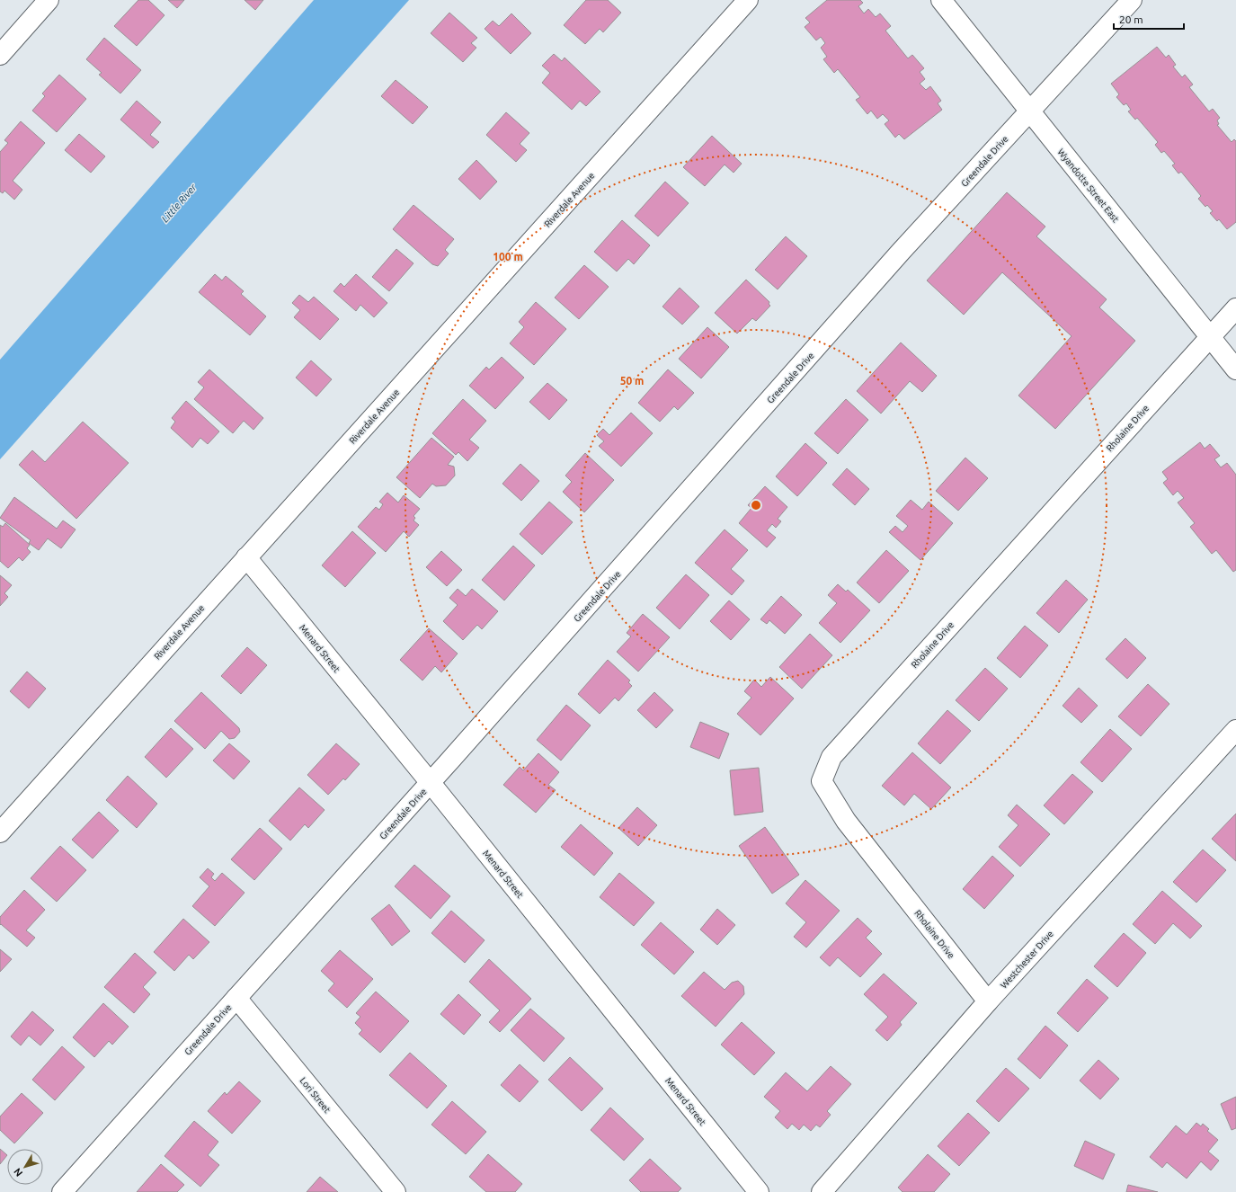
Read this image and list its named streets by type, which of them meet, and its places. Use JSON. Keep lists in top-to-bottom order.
{
  "streets": {
    "street": [
      "Greendale Drive",
      "Wyandotte Street East",
      "Riverdale Avenue",
      "Rholaine Drive",
      "Menard Street",
      "Westchester Drive",
      "Lori Street"
    ]
  },
  "crossings": [
    ["Greendale Drive", "Wyandotte Street East"],
    ["Greendale Drive", "Menard Street"],
    ["Greendale Drive", "Lori Street"],
    ["Wyandotte Street East", "Rholaine Drive"],
    ["Riverdale Avenue", "Menard Street"],
    ["Rholaine Drive", "Westchester Drive"]
  ],
  "water": ["Little River"],
  "scale_bar": "20 m",
  "north": "bottom left",
  "rings": ["100 m", "50 m"]
}
